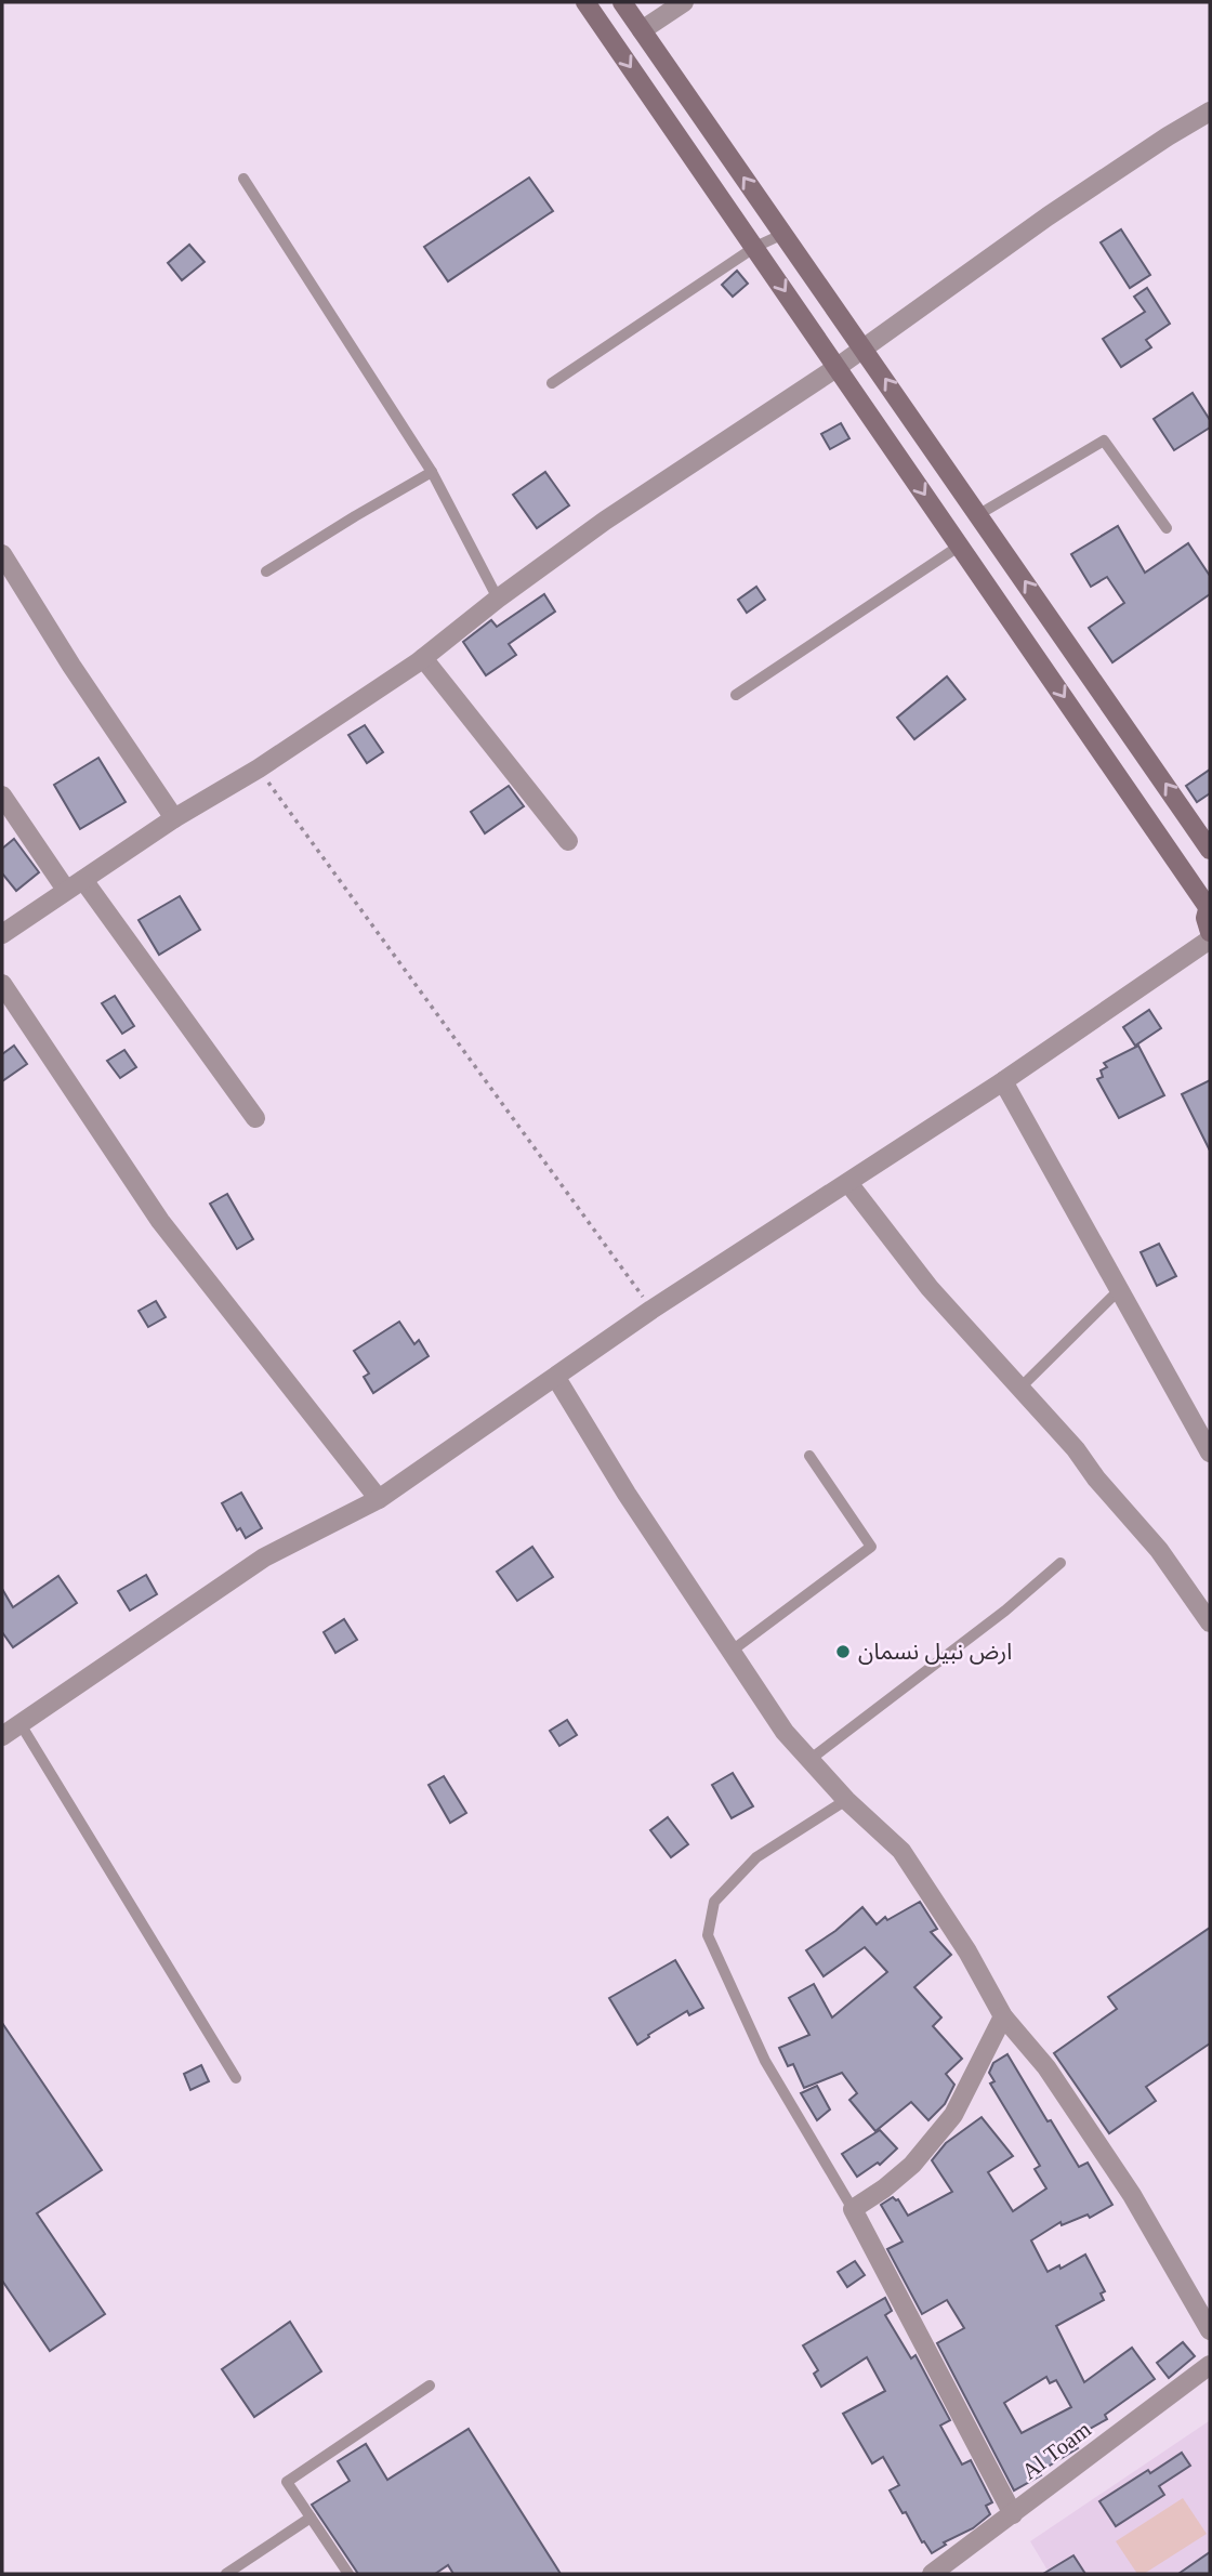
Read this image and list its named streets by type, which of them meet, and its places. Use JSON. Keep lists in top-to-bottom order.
{
  "streets": {
    "street": ["Al Toam"]
  },
  "places": ["ارض نبيل نسمان"]
}
